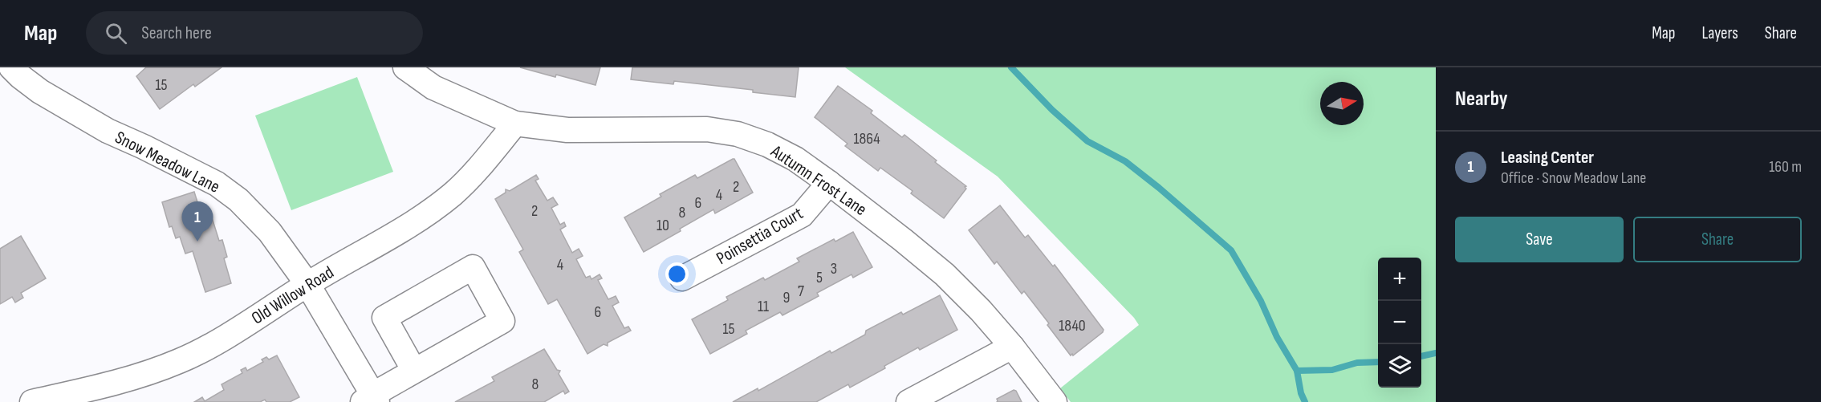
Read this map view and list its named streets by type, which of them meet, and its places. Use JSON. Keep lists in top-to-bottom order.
{
  "streets": {
    "street": [
      "Snow Meadow Lane",
      "Autumn Frost Lane",
      "Poinsettia Court",
      "Old Willow Road"
    ]
  },
  "crossings": [
    ["Snow Meadow Lane", "Old Willow Road"],
    ["Autumn Frost Lane", "Poinsettia Court"],
    ["Autumn Frost Lane", "Old Willow Road"]
  ],
  "house_numbers": [
    "15",
    "1864",
    "2",
    "4",
    "6",
    "2",
    "8",
    "10",
    "4",
    "3",
    "5",
    "7",
    "9",
    "11",
    "6",
    "1840",
    "15",
    "8"
  ],
  "north": "right",
  "page": {
    "header": "Map",
    "search": "Search here",
    "nav": ["Map", "Layers", "Share"],
    "heading": "Nearby",
    "list": [
      {
        "mark": "1",
        "name": "Leasing Center",
        "note": "Office · Snow Meadow Lane",
        "value": "160 m"
      }
    ],
    "pins": "1",
    "buttons": ["Save", "Share"],
    "map_buttons": ["+", "−"]
  }
}
